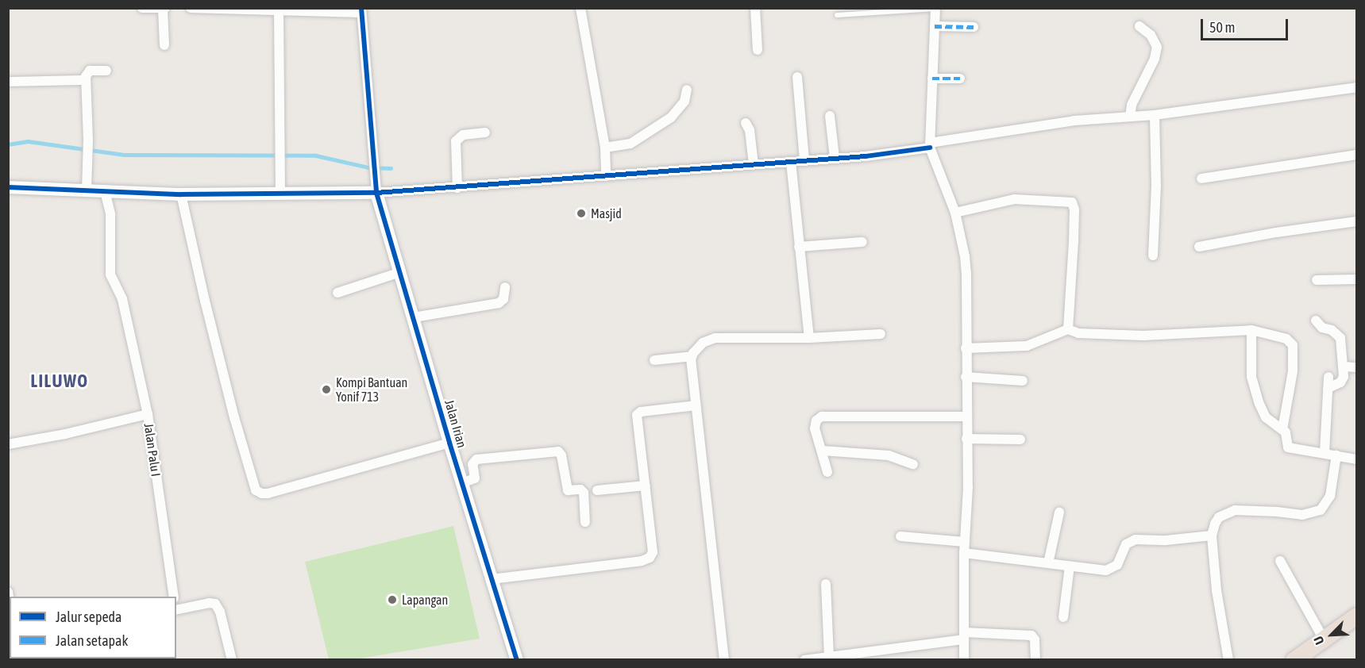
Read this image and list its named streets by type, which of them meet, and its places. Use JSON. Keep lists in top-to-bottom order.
{
  "streets": {
    "street": ["Jalan Irian", "Jalan Palu I"]
  },
  "districts": ["LILUWO"],
  "places": ["Masjid", "Kompi Bantuan Yonif 713", "Lapangan"],
  "legend": ["Jalur sepeda", "Jalan setapak"],
  "scale_bar": "50 m",
  "north": "bottom left"
}
